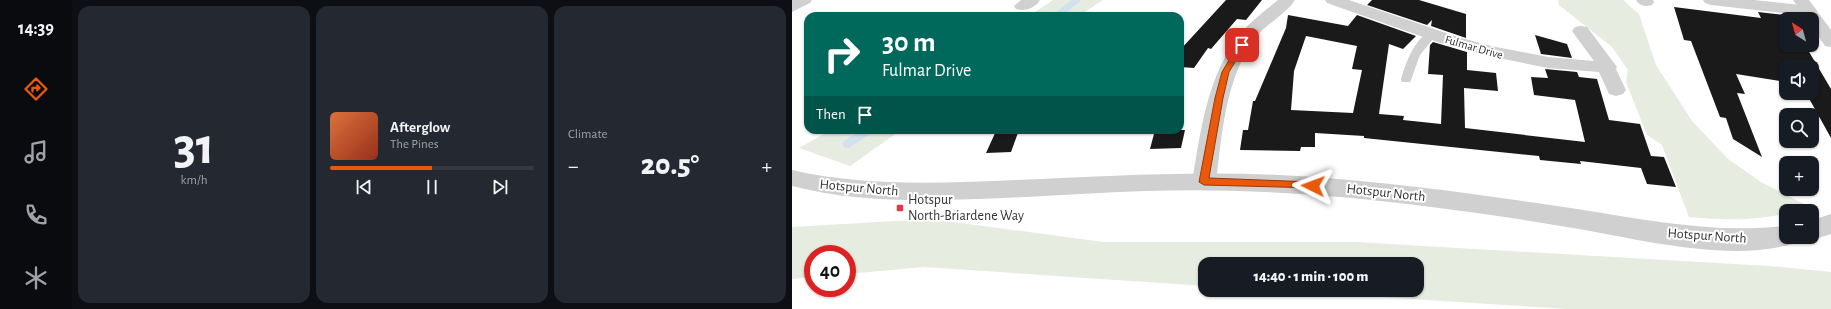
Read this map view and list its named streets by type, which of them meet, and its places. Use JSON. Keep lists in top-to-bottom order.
{
  "streets": {
    "street": ["Fulmar Drive", "Hotspur North"]
  },
  "places": {
    "transit": ["Hotspur North-Briardene Way"]
  },
  "north": "top left",
  "page": {
    "tabs": "14:39",
    "tile": [
      ["31", "km/h"],
      "Climate"
    ],
    "map_buttons": ["+", "−"],
    "turn": ["30 m", "Fulmar Drive"],
    "then": "Then",
    "song": ["Afterglow", "The Pines"],
    "heat": ["−", "20.5°", "+"],
    "limit": "40",
    "trip": "14:40 · 1 min · 100 m"
  }
}
